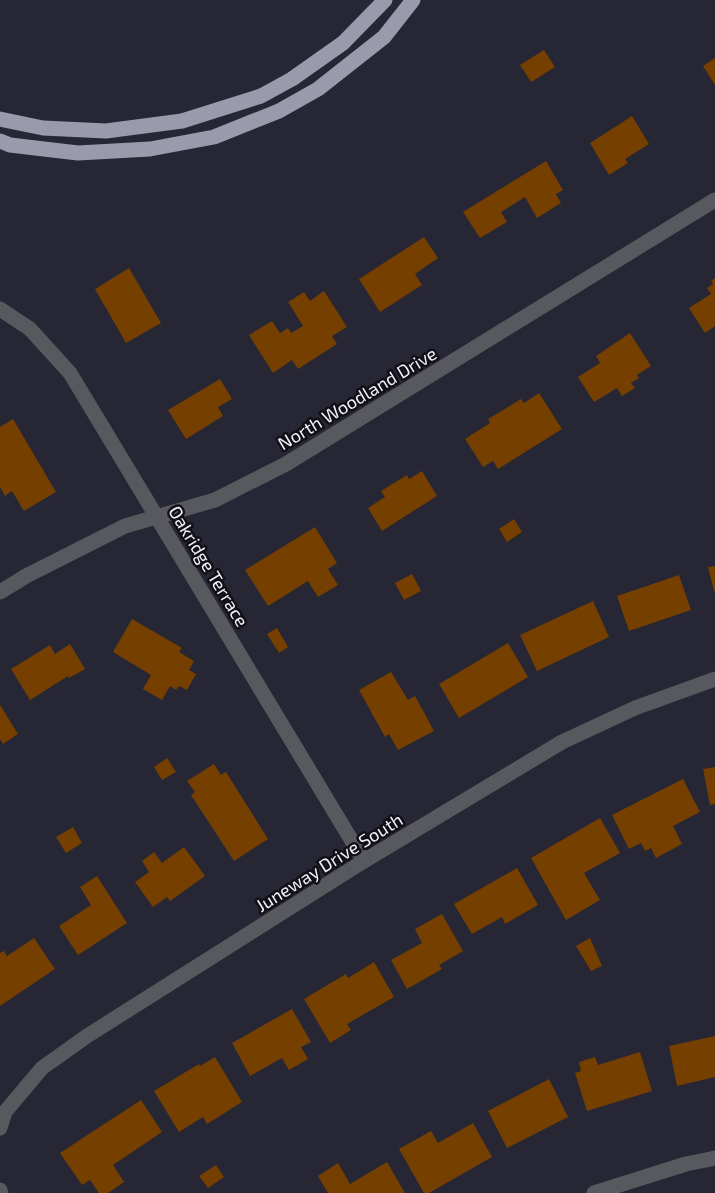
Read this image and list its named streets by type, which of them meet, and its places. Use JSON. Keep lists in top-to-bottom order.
{
  "streets": {
    "street": ["North Woodland Drive", "Oakridge Terrace", "Juneway Drive South"]
  },
  "crossings": [
    ["North Woodland Drive", "Oakridge Terrace"],
    ["Oakridge Terrace", "Juneway Drive South"]
  ]
}
